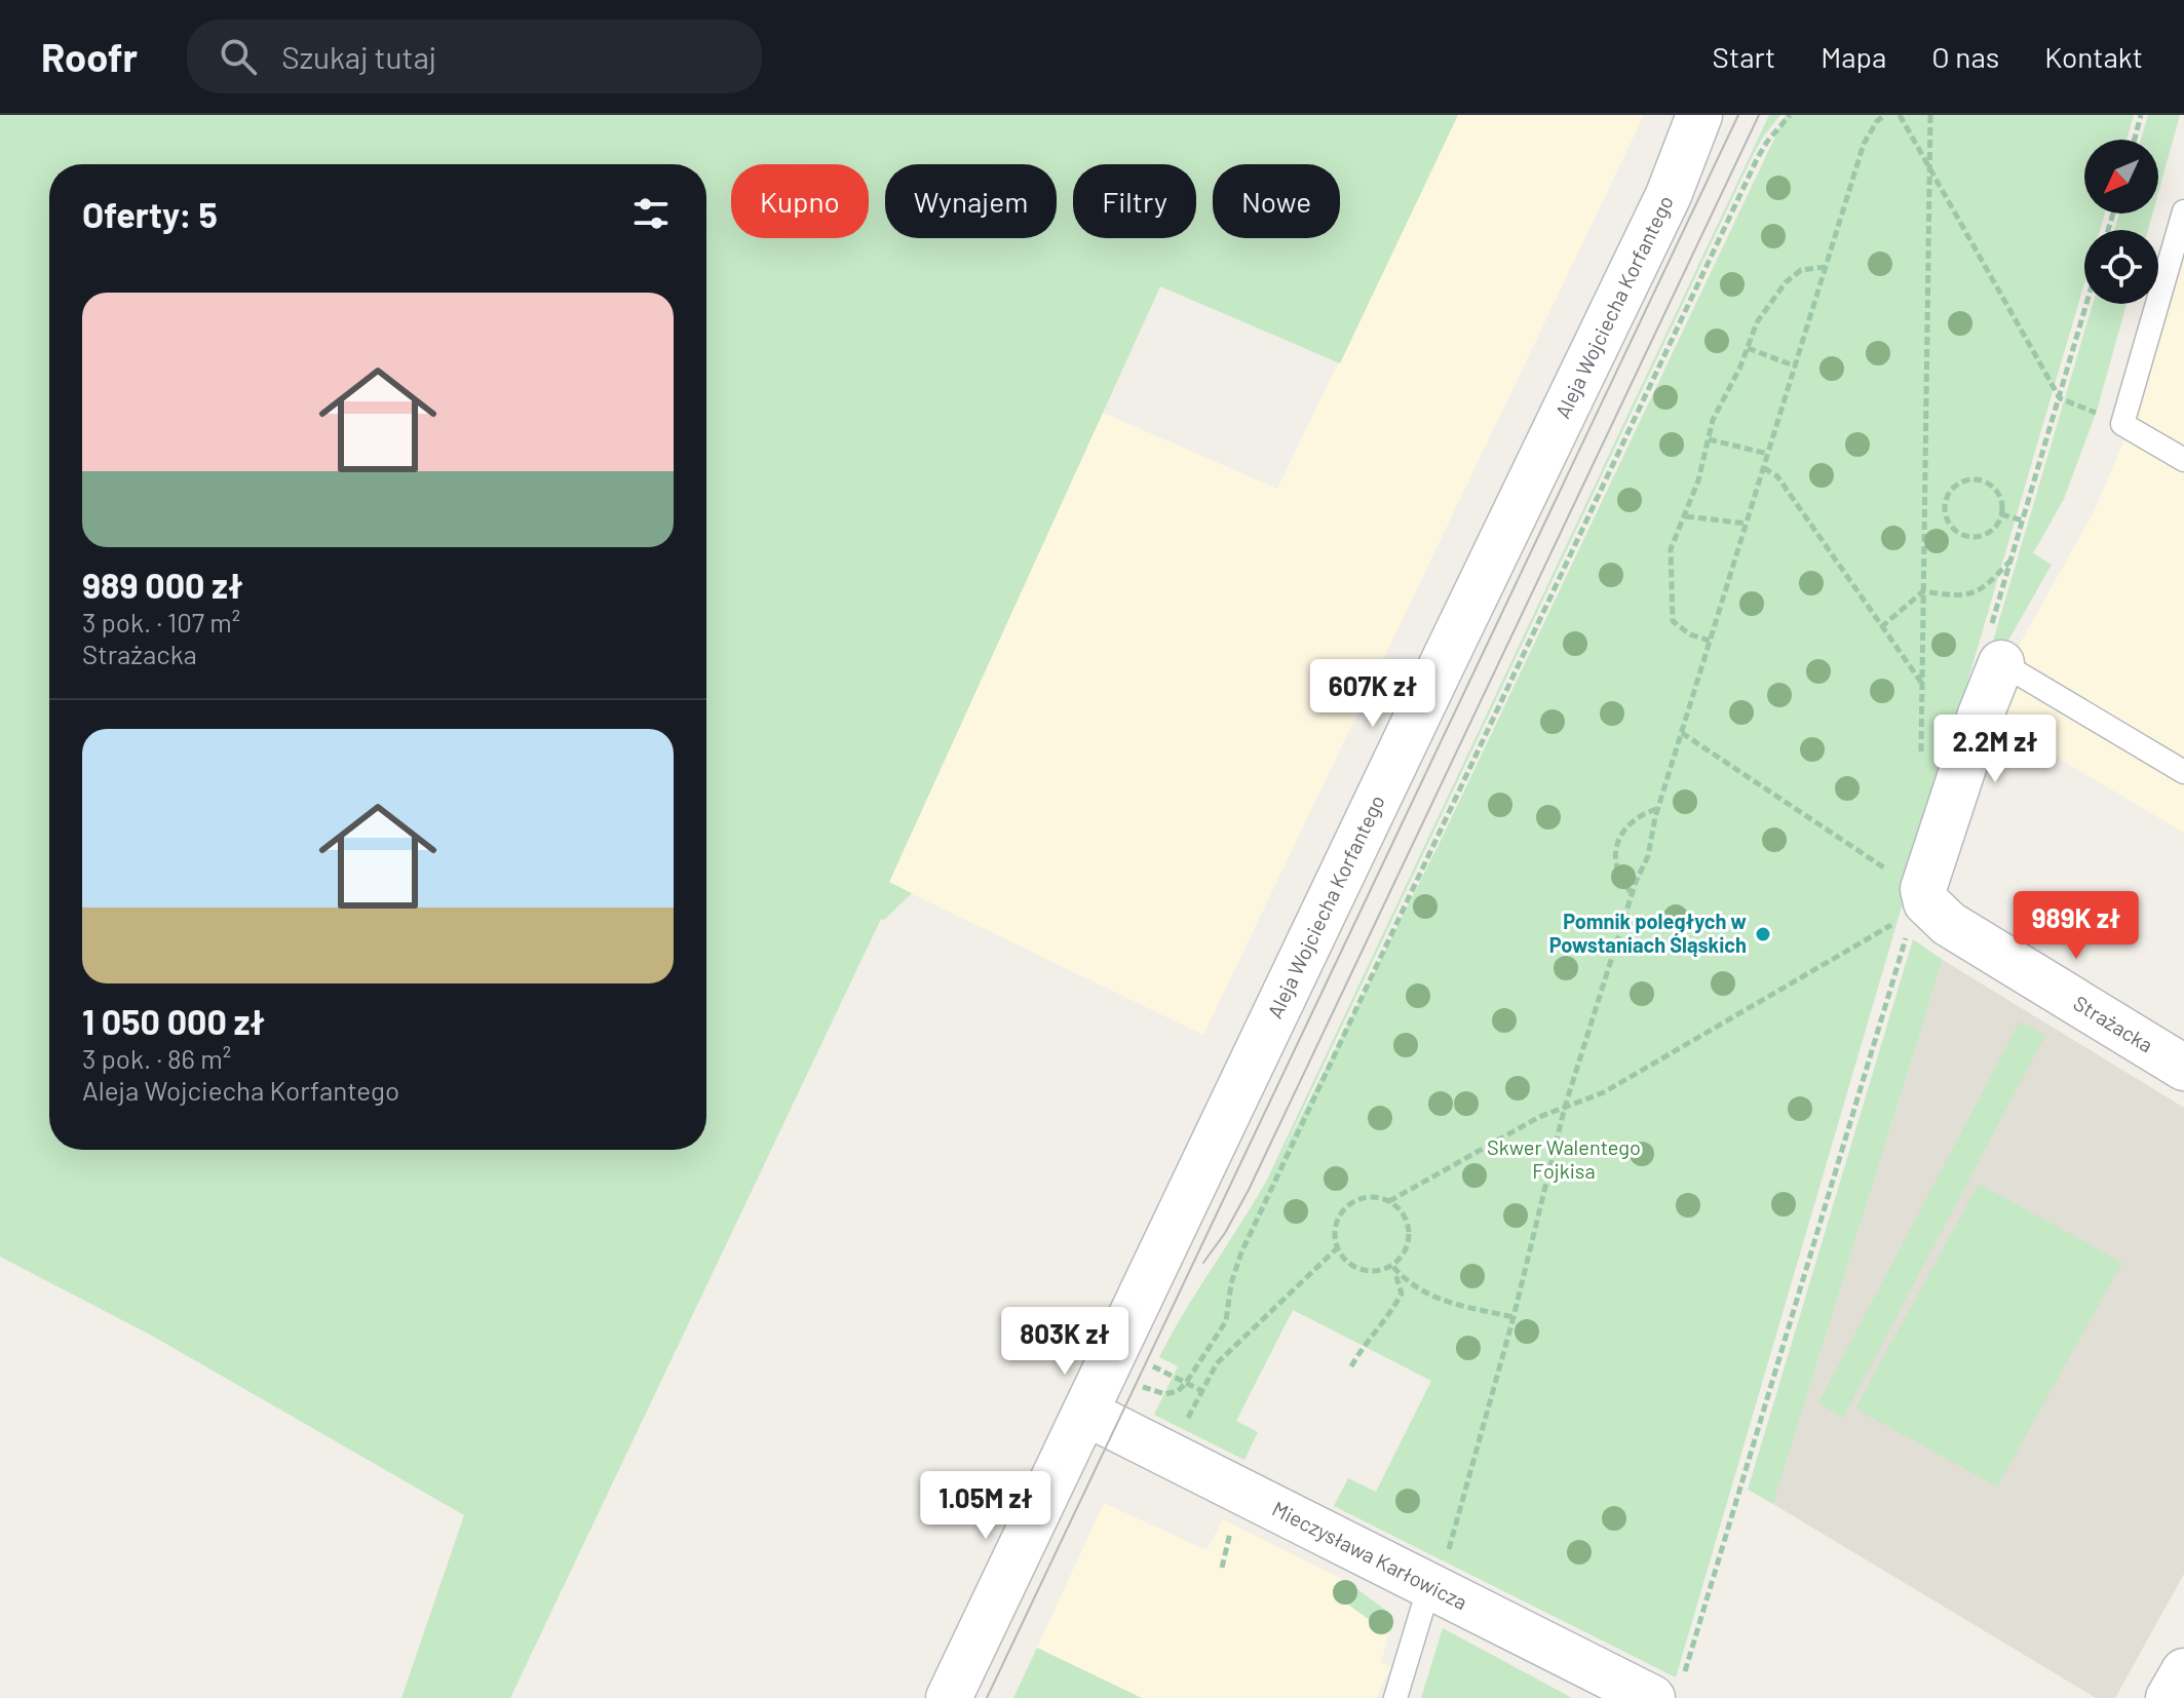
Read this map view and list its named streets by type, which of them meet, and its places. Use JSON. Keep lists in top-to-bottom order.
{
  "streets": {
    "main road": ["Aleja Wojciecha Korfantego", "Strażacka", "Mieczysława Karłowicza"]
  },
  "crossings": [
    ["Aleja Wojciecha Korfantego", "Mieczysława Karłowicza"]
  ],
  "parks": ["Skwer Walentego Fojkisa"],
  "places": ["Pomnik poległych w Powstaniach Śląskich"],
  "north": "bottom left",
  "page": {
    "header": "Roofr",
    "search": "Szukaj tutaj",
    "nav": [
      "Start",
      "Mapa",
      "O nas",
      "Kontakt"
    ],
    "chip": [
      "Kupno",
      "Wynajem",
      "Filtry",
      "Nowe"
    ],
    "heading": "Oferty: 5",
    "list": [
      {
        "name": "989 000 zł",
        "note": "3 pok. · 107 m² · Strażacka"
      },
      {
        "name": "1 050 000 zł",
        "note": "3 pok. · 86 m² · Aleja Wojciecha Korfantego"
      }
    ],
    "price": [
      "607K zł",
      "2.2M zł",
      "989K zł",
      "803K zł",
      "1.05M zł"
    ]
  }
}
